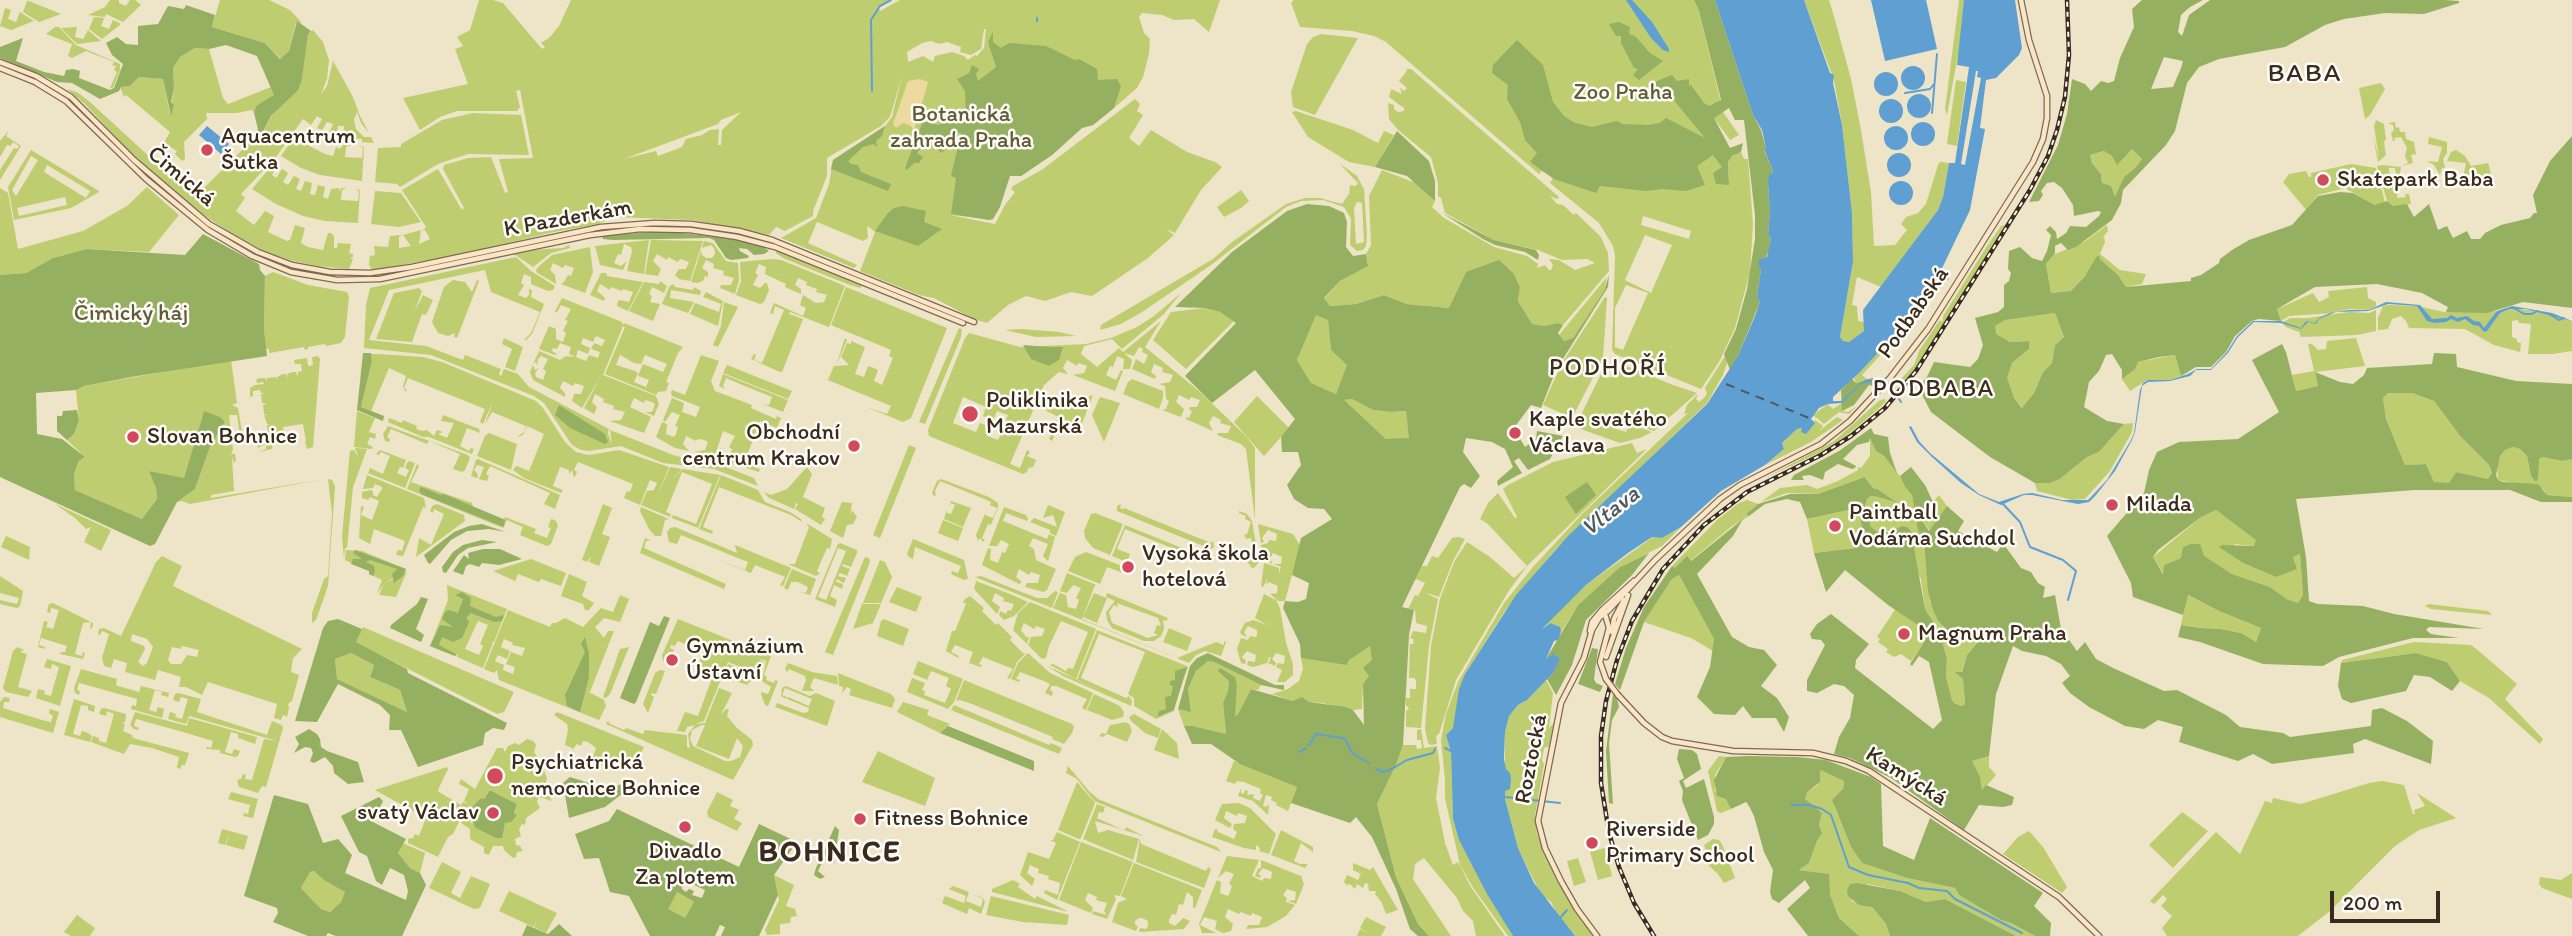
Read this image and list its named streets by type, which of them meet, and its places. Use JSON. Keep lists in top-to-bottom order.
{
  "streets": {
    "main road": [
      "Čimická",
      "K Pazderkám",
      "Podbabská",
      "Roztocká",
      "Kamýcká"
    ]
  },
  "crossings": [
    ["Čimická", "K Pazderkám"],
    ["Podbabská", "Roztocká"]
  ],
  "districts": [
    "BABA",
    "PODHOŘÍ",
    "PODBABA",
    "BOHNICE"
  ],
  "water": ["Vltava"],
  "parks": ["Zoo Praha", "Botanická zahrada Praha", "Čimický háj"],
  "places": [
    "Aquacentrum Šutka",
    "Skatepark Baba",
    "Poliklinika Mazurská",
    "Kaple svatého Václava",
    "Slovan Bohnice",
    "Obchodní centrum Krakov",
    "Milada",
    "Paintball Vodárna Suchdol",
    "Vysoká škola hotelová",
    "Magnum Praha",
    "Gymnázium Ústavní",
    "Psychiatrická nemocnice Bohnice",
    "svatý Václav",
    "Fitness Bohnice",
    "Divadlo Za plotem",
    "Riverside Primary School"
  ],
  "scale_bar": "200 m"
}
